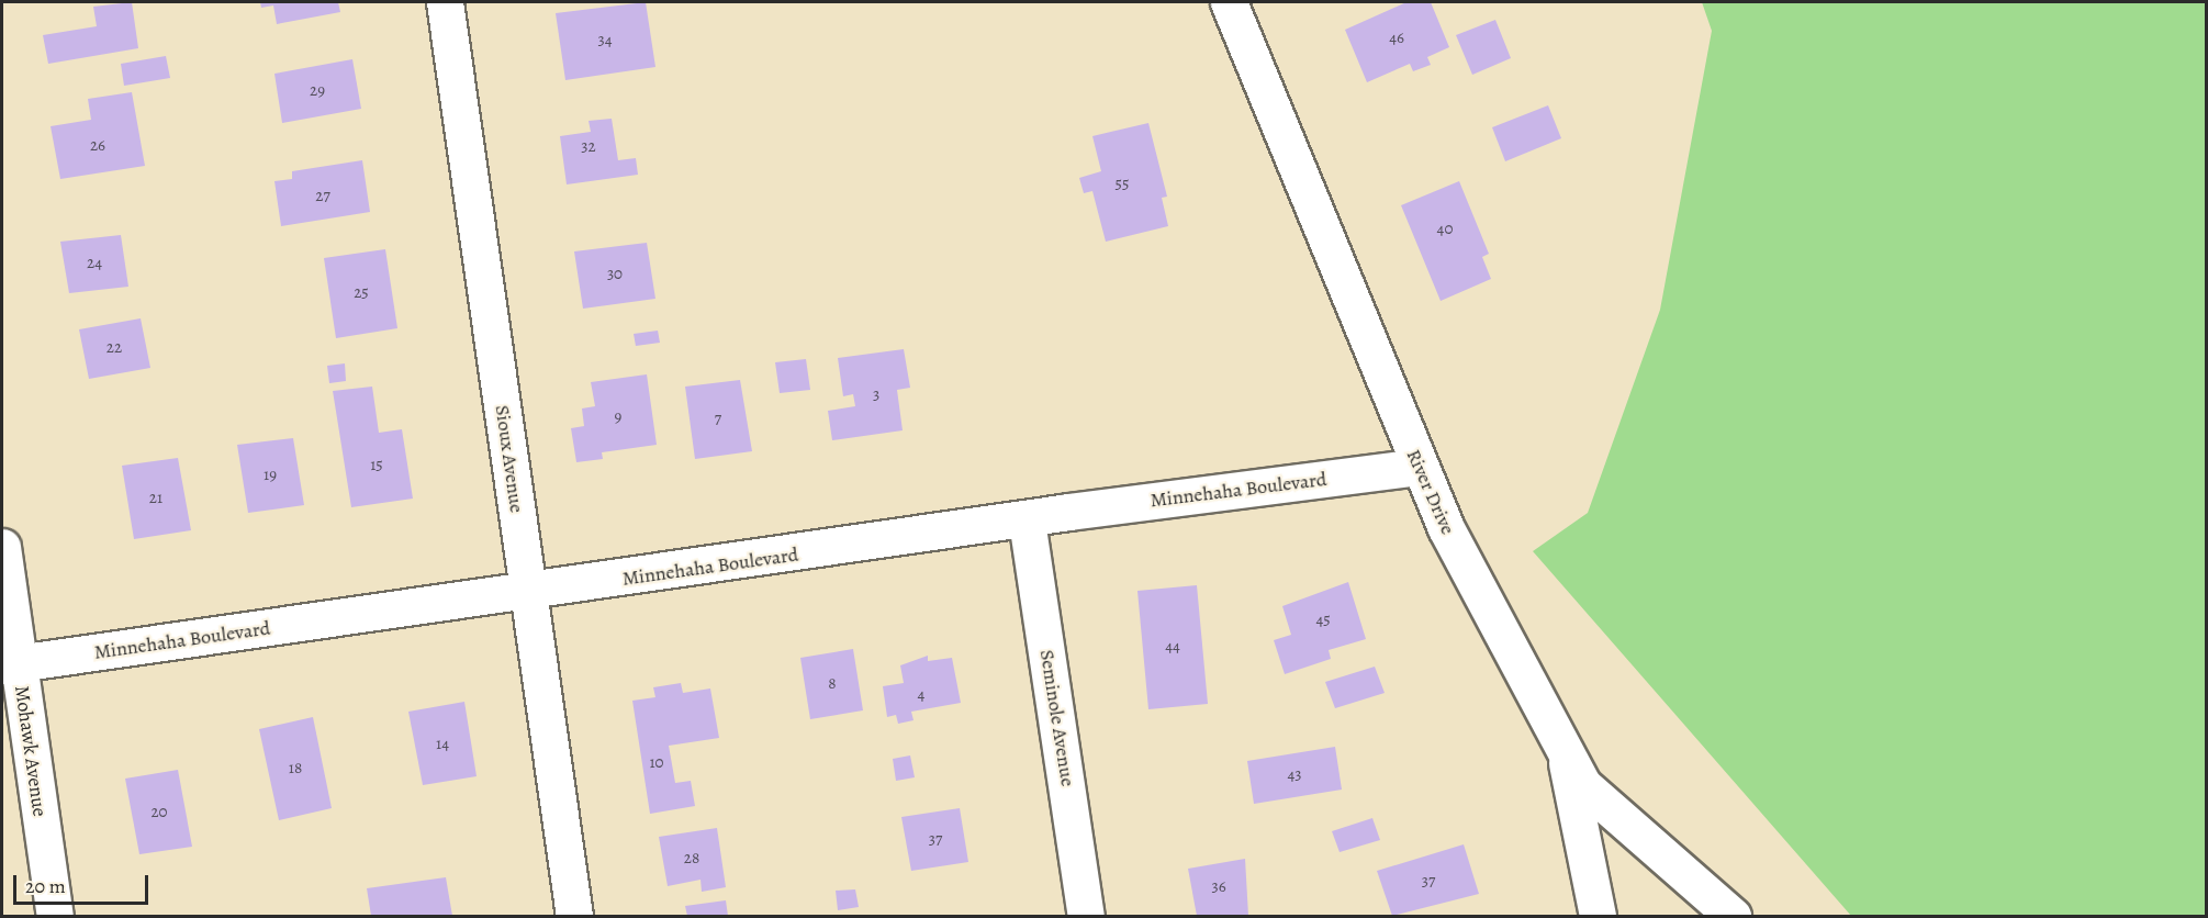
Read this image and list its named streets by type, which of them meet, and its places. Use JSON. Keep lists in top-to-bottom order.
{
  "streets": {
    "street": [
      "Sioux Avenue",
      "Minnehaha Boulevard",
      "River Drive",
      "Seminole Avenue",
      "Mohawk Avenue"
    ]
  },
  "crossings": [
    ["Sioux Avenue", "Minnehaha Boulevard"],
    ["Minnehaha Boulevard", "River Drive"],
    ["Minnehaha Boulevard", "Seminole Avenue"],
    ["Minnehaha Boulevard", "Mohawk Avenue"]
  ],
  "house_numbers": [
    "46",
    "34",
    "29",
    "26",
    "32",
    "55",
    "27",
    "40",
    "24",
    "30",
    "25",
    "22",
    "3",
    "9",
    "7",
    "15",
    "19",
    "21",
    "45",
    "44",
    "8",
    "4",
    "14",
    "10",
    "18",
    "43",
    "20",
    "37",
    "28",
    "37",
    "36"
  ],
  "scale_bar": "20 m"
}
